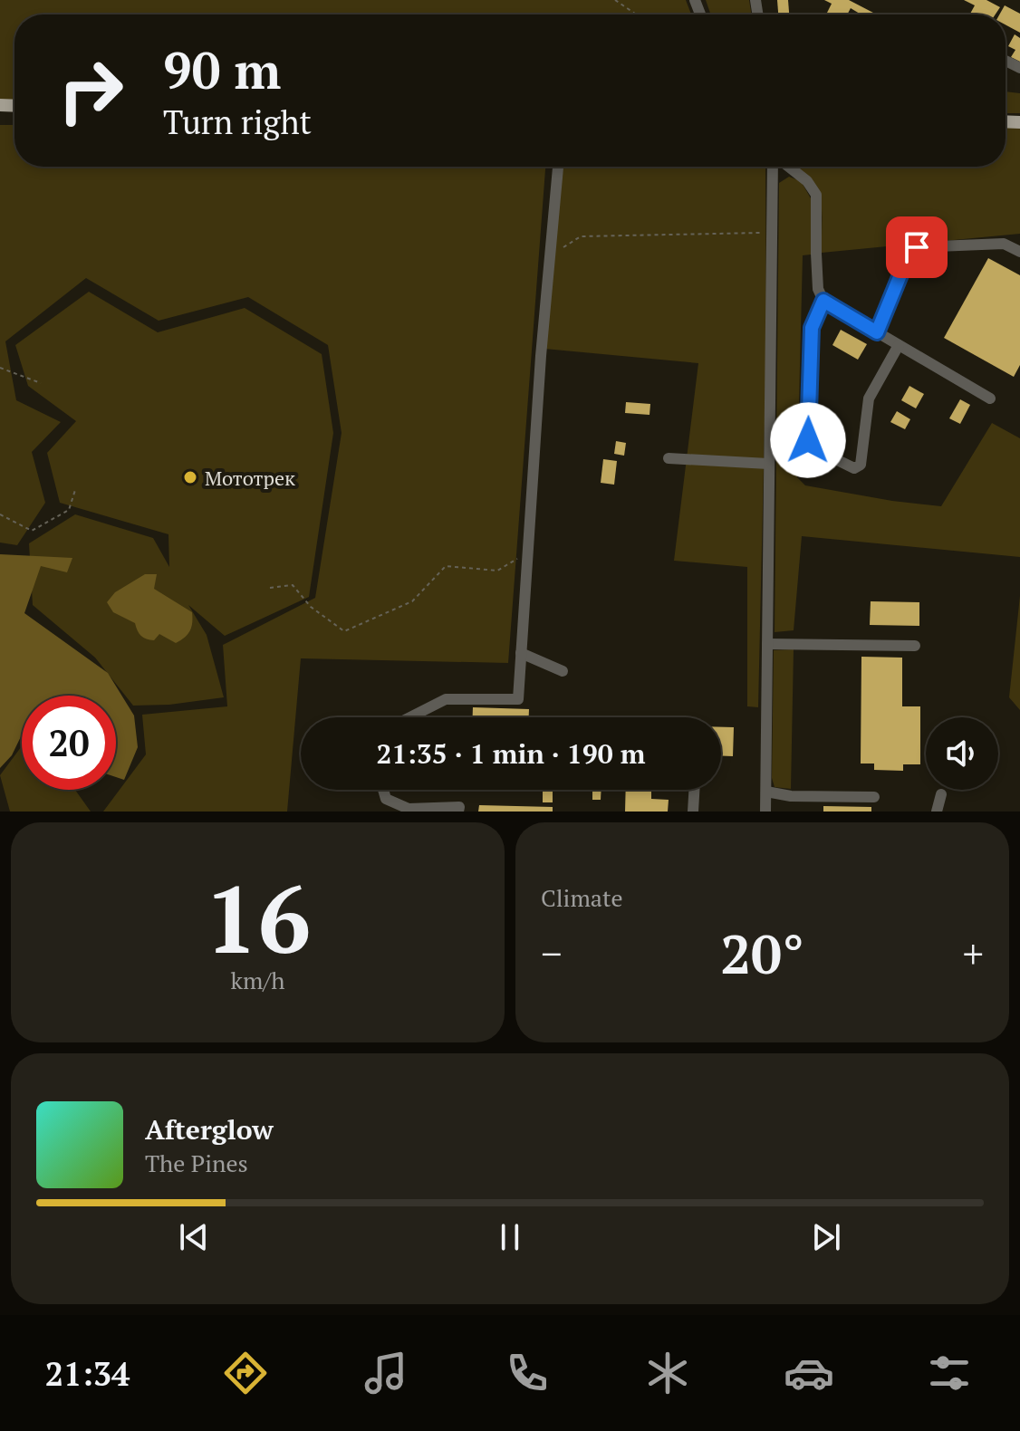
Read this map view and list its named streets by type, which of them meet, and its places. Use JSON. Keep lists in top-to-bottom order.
{
  "places": ["Мототрек"],
  "page": {
    "turn": ["90 m", "Turn right"],
    "limit": "20",
    "trip": "21:35 · 1 min · 190 m",
    "tile": [
      ["16", "km/h"],
      "Climate"
    ],
    "heat": ["−", "20°", "+"],
    "song": ["Afterglow", "The Pines"],
    "tabs": "21:34"
  }
}
